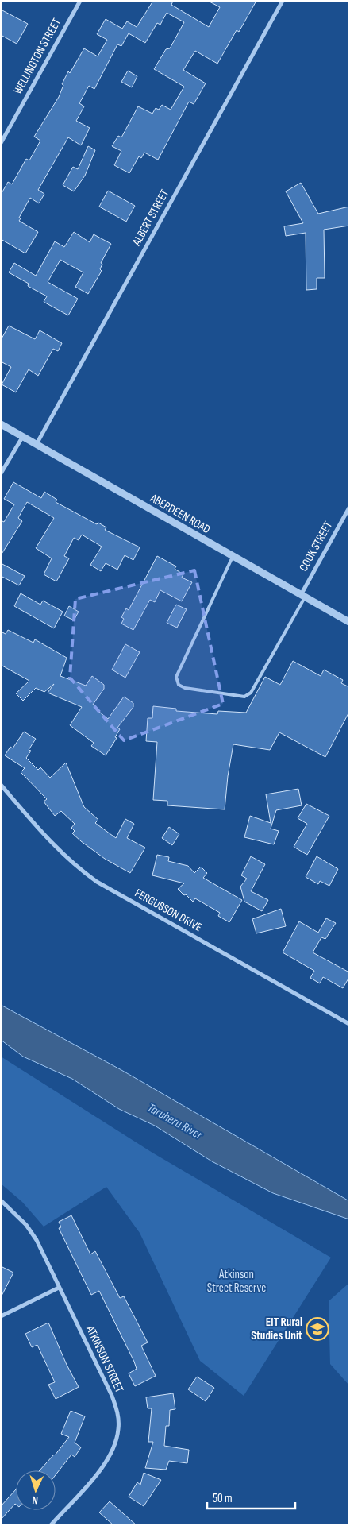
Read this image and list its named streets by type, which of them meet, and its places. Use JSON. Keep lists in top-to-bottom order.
{
  "streets": {
    "street": [
      "WELLINGTON STREET",
      "ALBERT STREET",
      "ABERDEEN ROAD",
      "COOK STREET",
      "FERGUSSON DRIVE",
      "ATKINSON STREET"
    ]
  },
  "crossings": [
    ["ALBERT STREET", "ABERDEEN ROAD"],
    ["ABERDEEN ROAD", "COOK STREET"]
  ],
  "water": ["Taruheru River"],
  "parks": ["Atkinson Street Reserve"],
  "places": {
    "school or university": ["EIT Rural Studies Unit"]
  },
  "scale_bar": "50 m",
  "north": "bottom"
}
